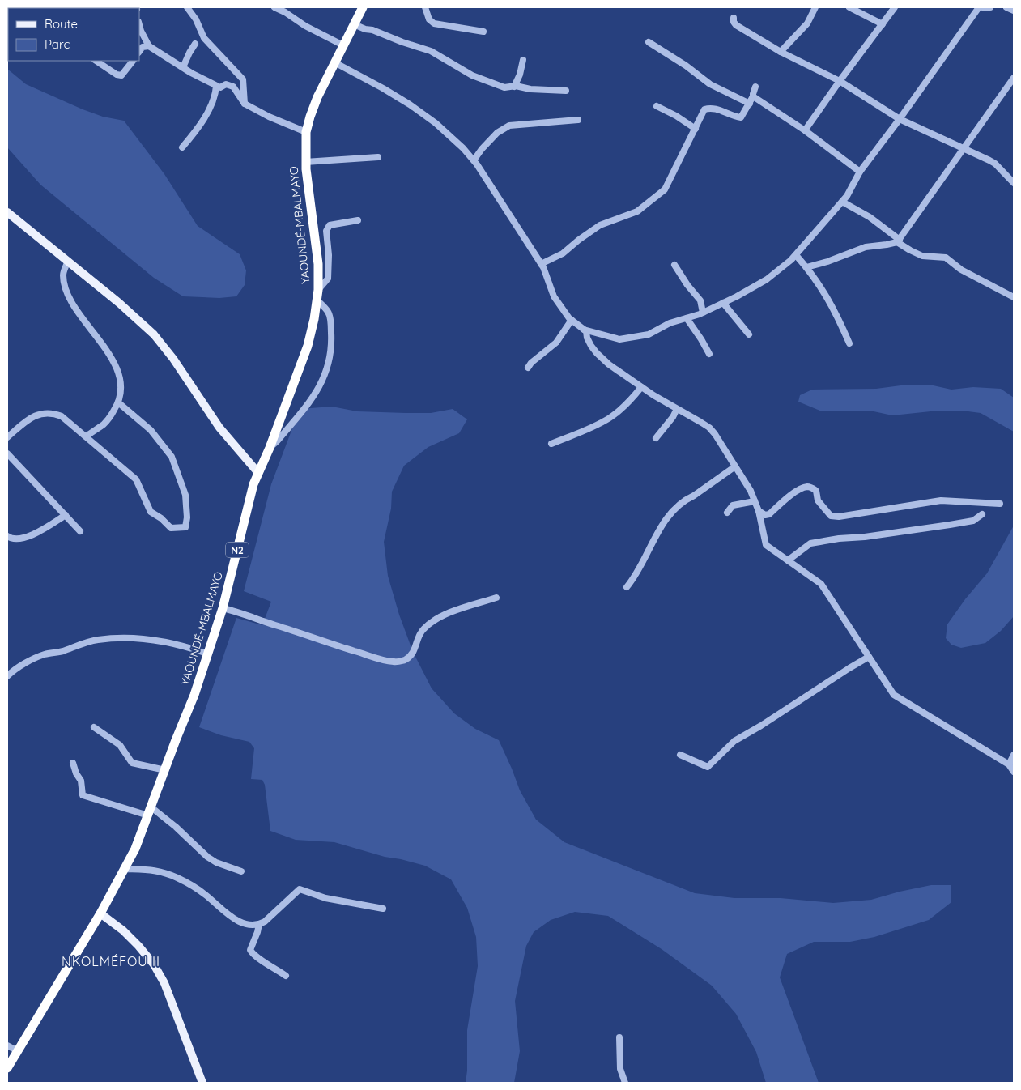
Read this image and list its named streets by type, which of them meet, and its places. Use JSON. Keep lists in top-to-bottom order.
{
  "streets": {
    "highway": ["YAOUNDÉ-MBALMAYO", "N2"]
  },
  "districts": ["NKOLMÉFOU II"],
  "legend": ["Route", "Parc"]
}
